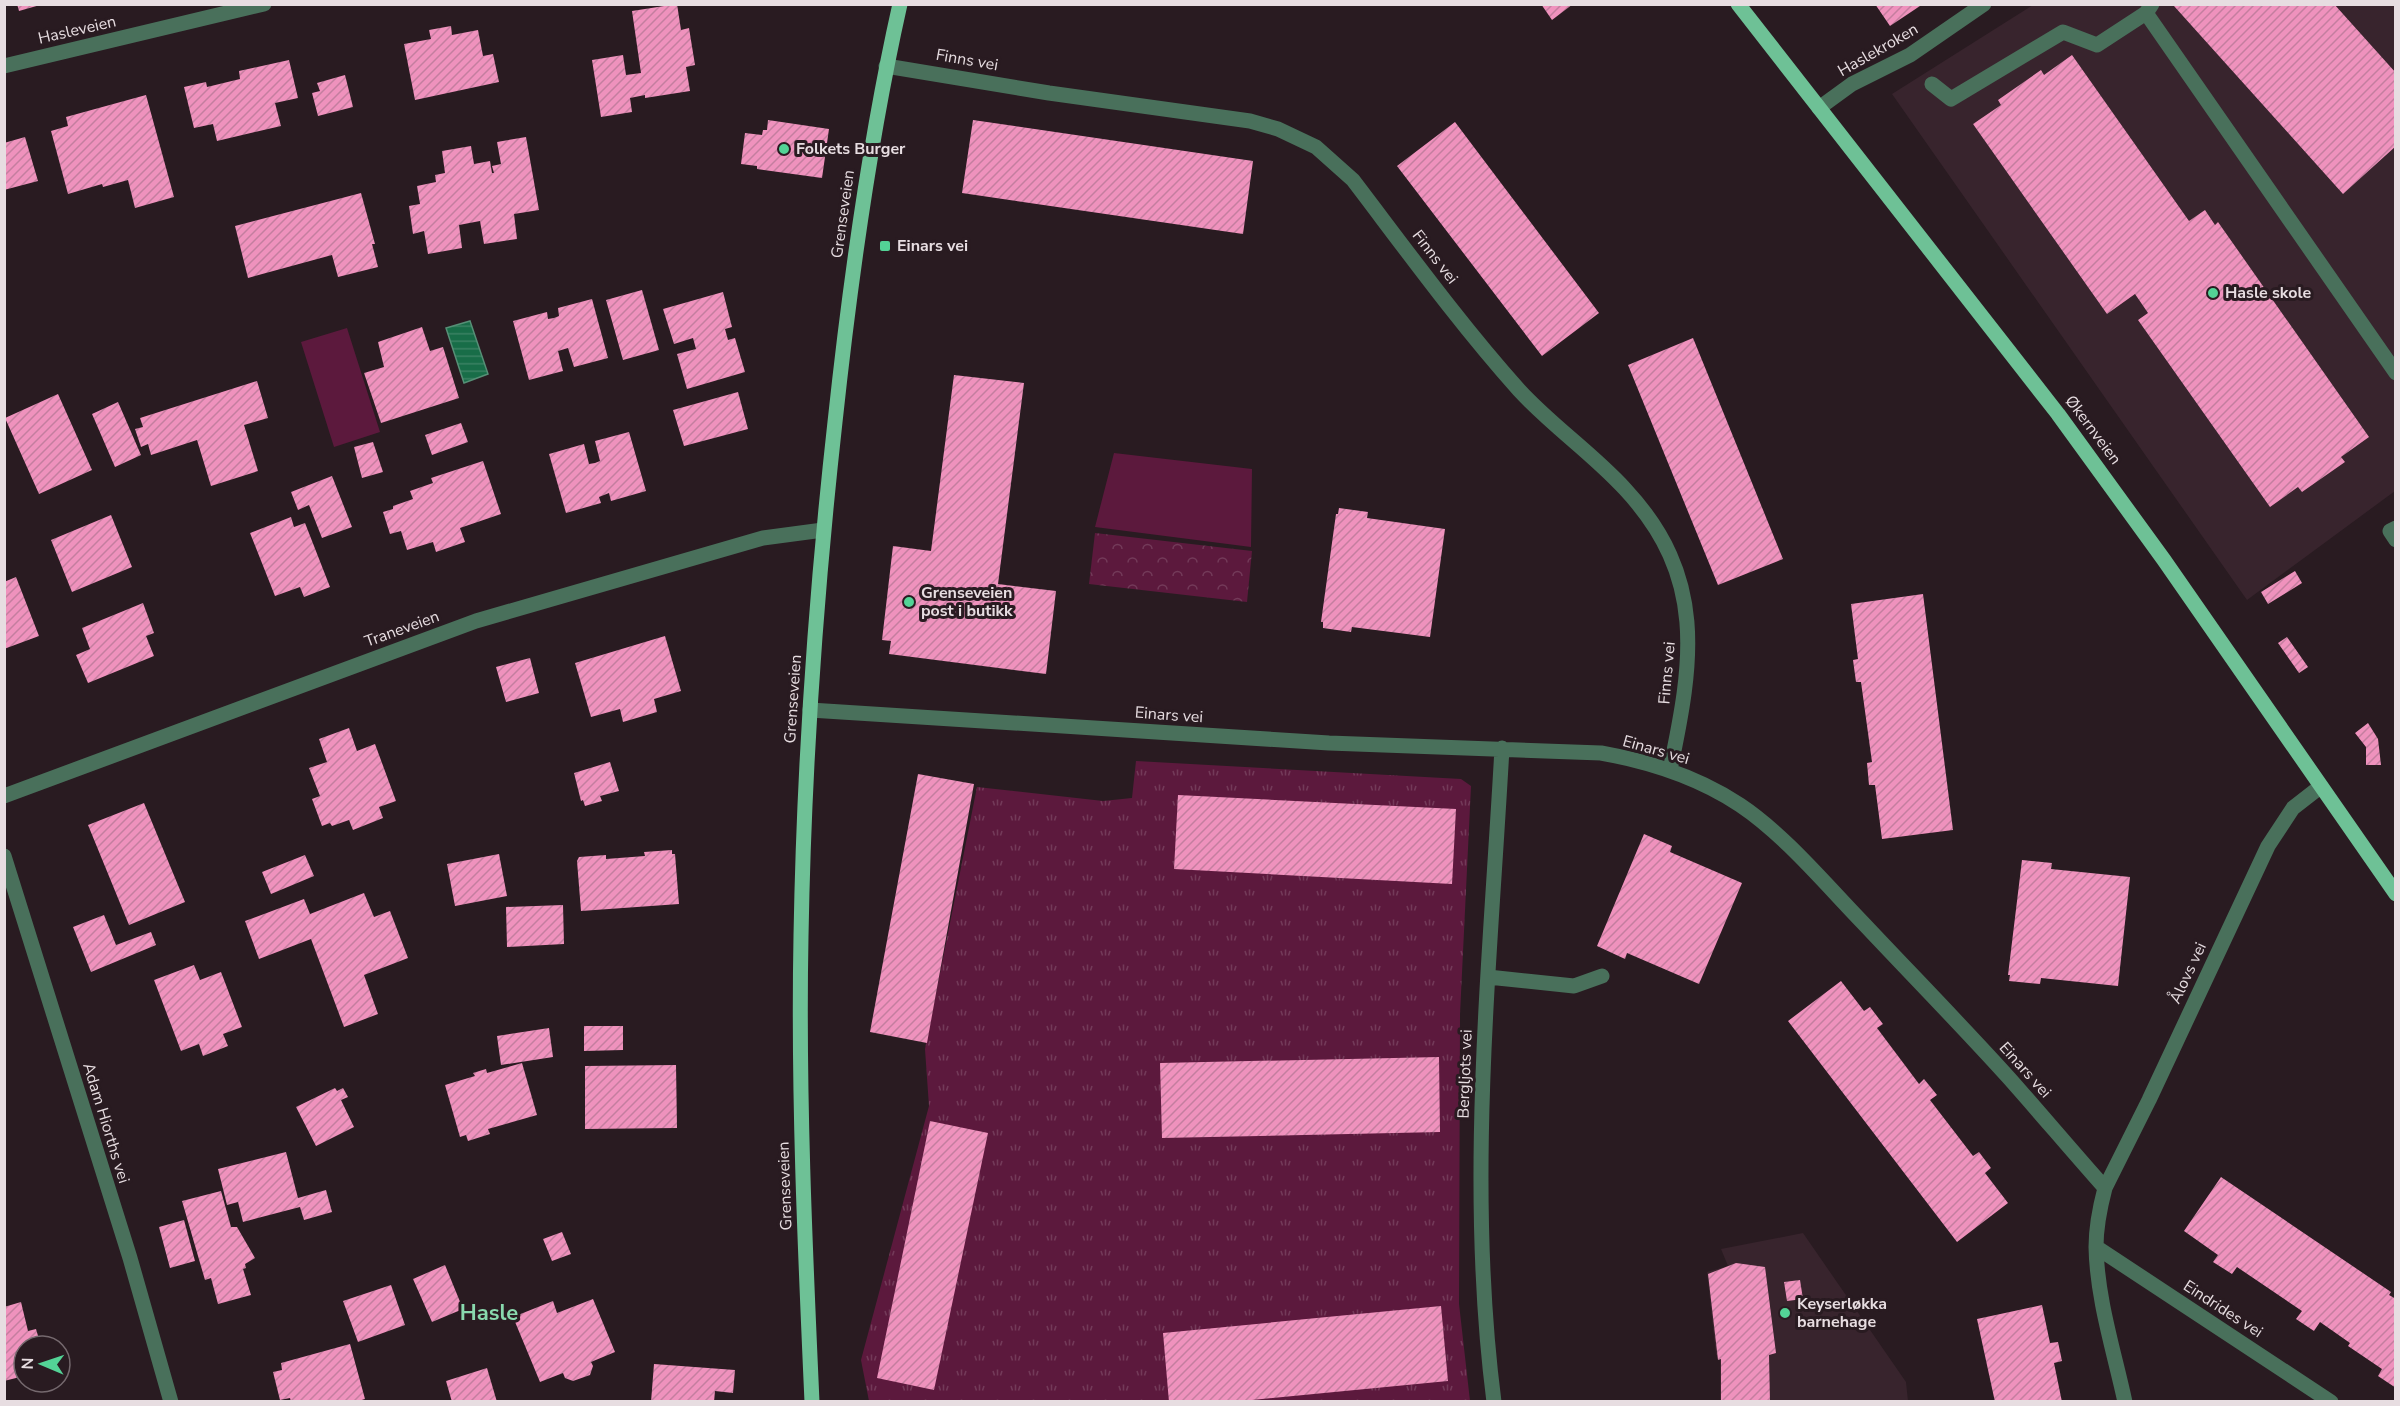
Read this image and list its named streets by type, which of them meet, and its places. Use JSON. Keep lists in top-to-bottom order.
{
  "streets": {
    "main road": ["Grenseveien", "Økernveien"],
    "street": [
      "Hasleveien",
      "Haslekroken",
      "Finns vei",
      "Traneveien",
      "Einars vei",
      "Ålovs vei",
      "Bergljots vei",
      "Adam Hiorths vei",
      "Eindrides vei"
    ]
  },
  "crossings": [
    ["Haslekroken", "Økernveien"],
    ["Finns vei", "Grenseveien"],
    ["Finns vei", "Einars vei"],
    ["Grenseveien", "Traneveien"],
    ["Grenseveien", "Einars vei"],
    ["Økernveien", "Ålovs vei"],
    ["Einars vei", "Ålovs vei"],
    ["Einars vei", "Bergljots vei"]
  ],
  "districts": ["Hasle"],
  "places": {
    "other": [
      "Folkets Burger",
      "Hasle skole",
      "Grenseveien post i butikk",
      "Keyserløkka barnehage"
    ],
    "transit": ["Einars vei"]
  },
  "north": "left"
}
